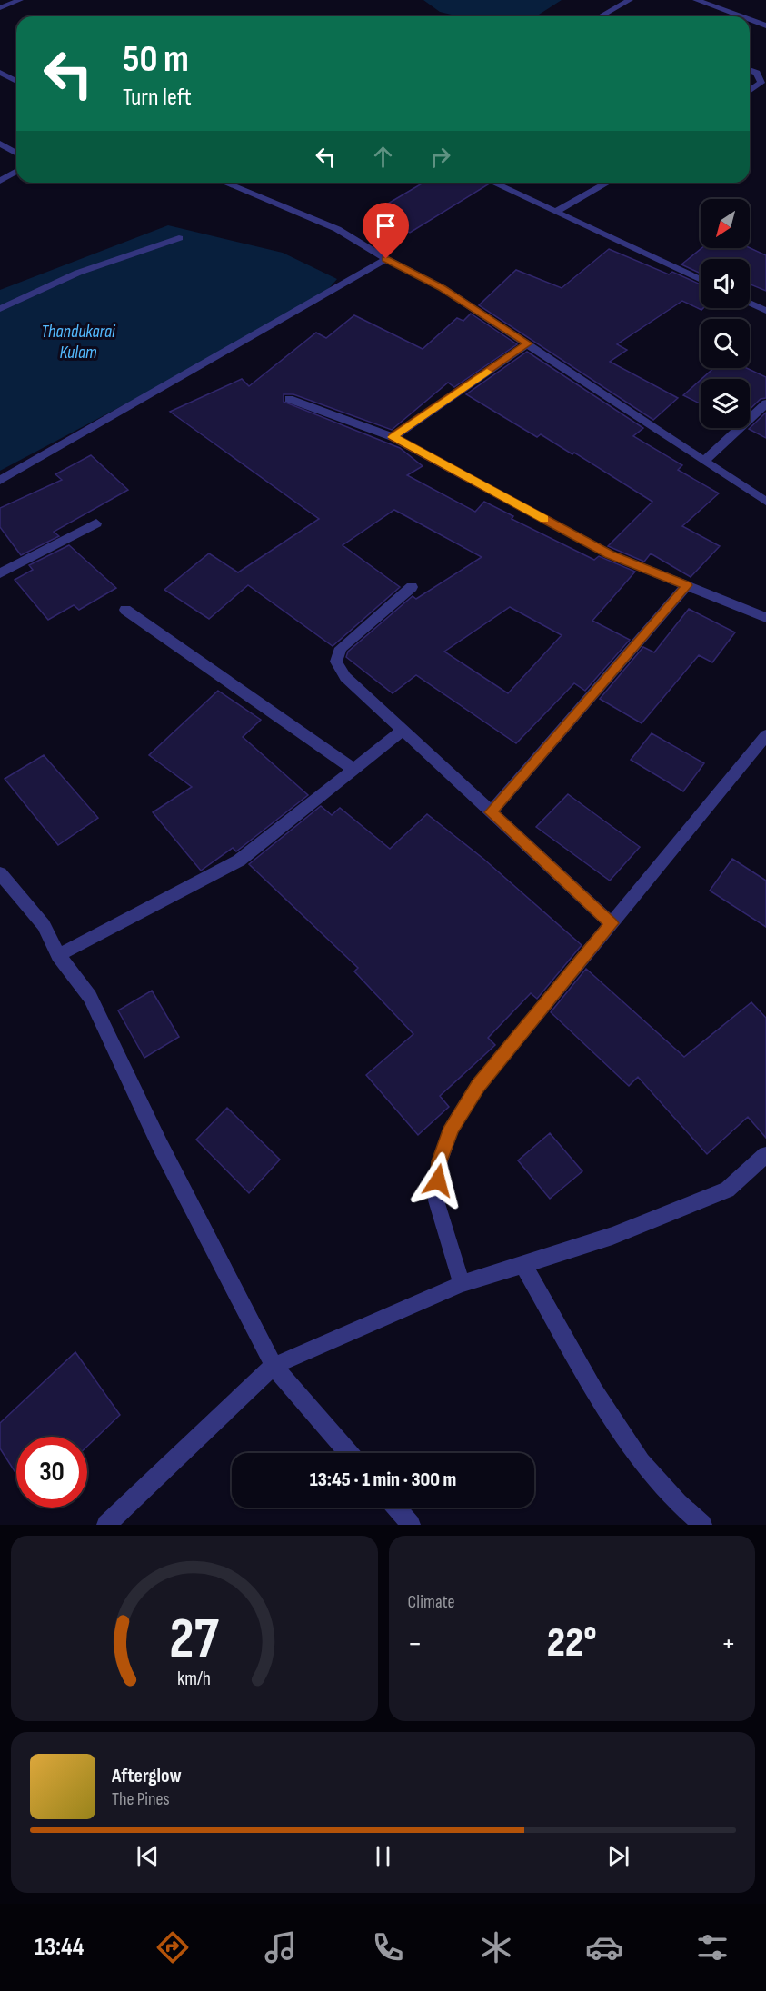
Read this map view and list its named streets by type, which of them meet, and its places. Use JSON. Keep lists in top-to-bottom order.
{
  "water": ["Thandukarai Kulam"],
  "north": "bottom left",
  "page": {
    "turn": ["50 m", "Turn left"],
    "limit": "30",
    "trip": "13:45 · 1 min · 300 m",
    "tile": "Climate",
    "heat": ["−", "22°", "+"],
    "song": ["Afterglow", "The Pines"],
    "tabs": "13:44",
    "gauge": ["27", "km/h"]
  }
}
